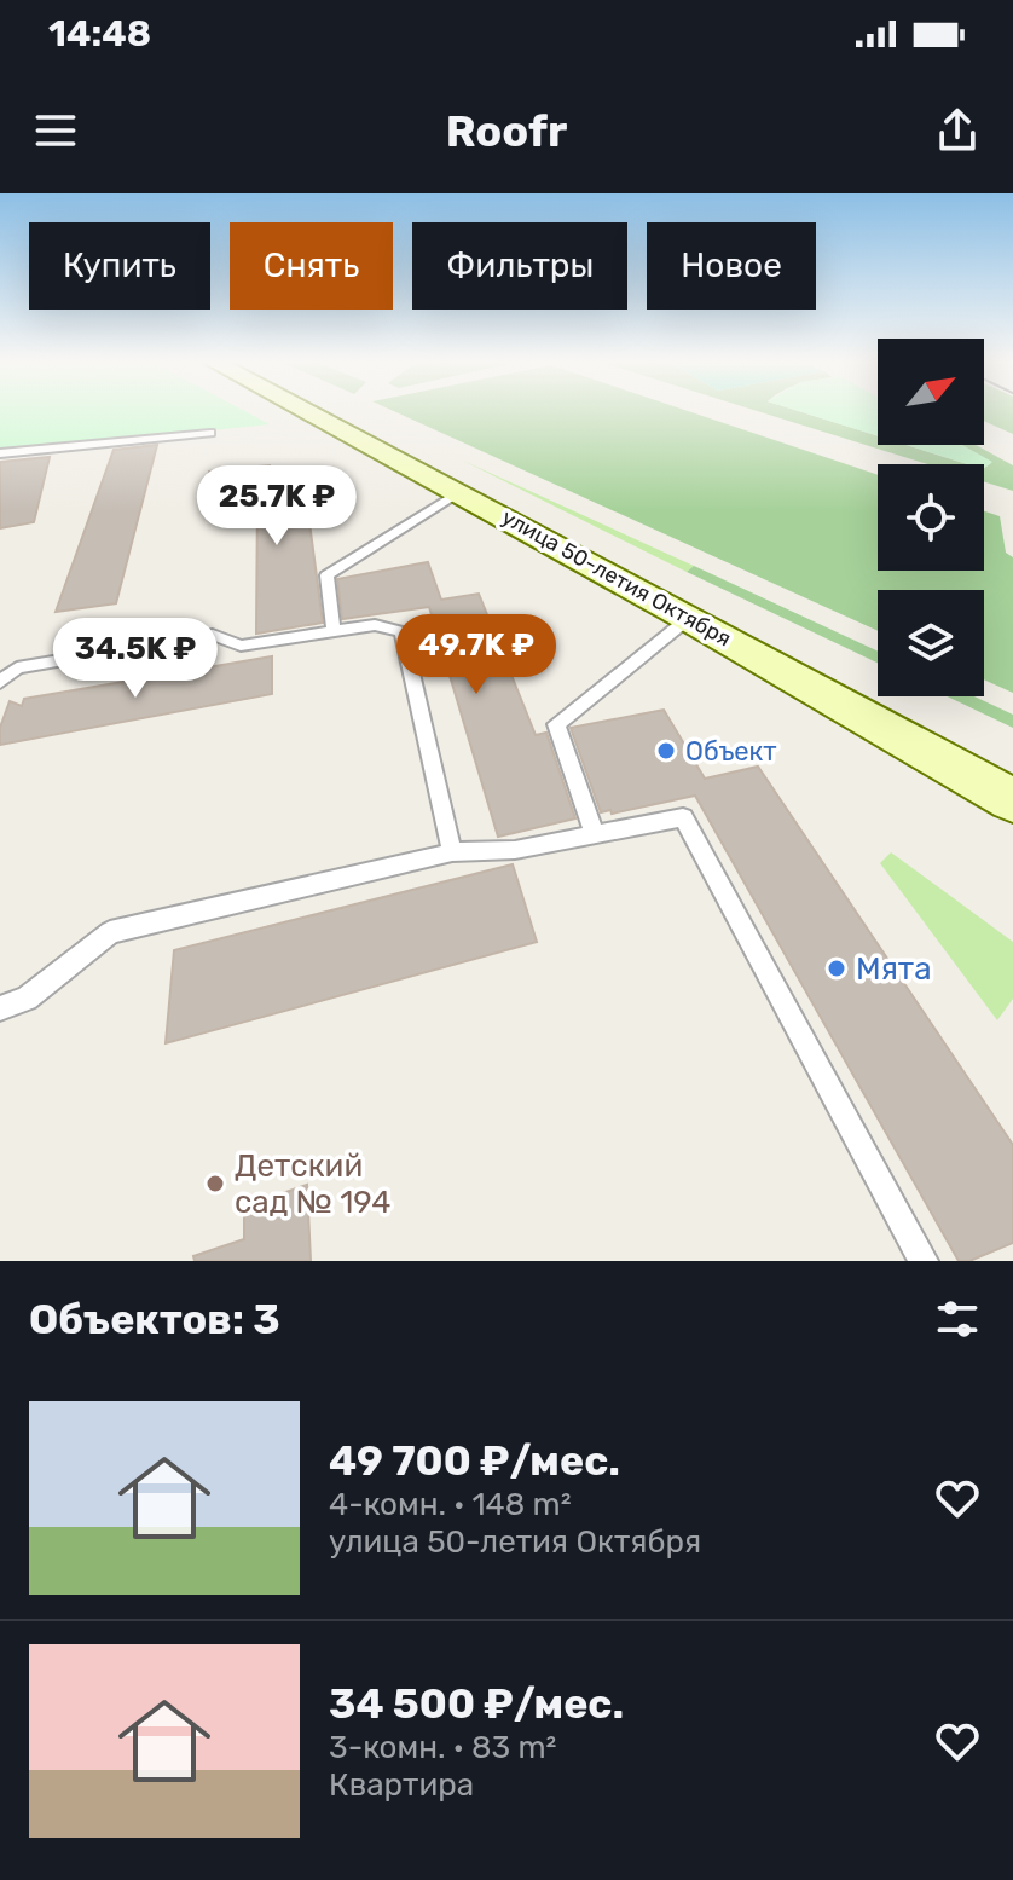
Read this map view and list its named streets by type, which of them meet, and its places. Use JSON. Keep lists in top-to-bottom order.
{
  "streets": {
    "main road": ["улица 50-летия Октября"]
  },
  "places": ["Объект", "Мята", "Детский сад № 194"],
  "north": "top right",
  "page": {
    "status": "14:48",
    "header": "Roofr",
    "chip": [
      "Купить",
      "Снять",
      "Фильтры",
      "Новое"
    ],
    "price": ["25.7K ₽", "49.7K ₽", "34.5K ₽"],
    "heading": "Объектов: 3",
    "list": [
      {
        "name": "49 700 ₽/мес.",
        "note": "4-комн. · 148 m² · улица 50-летия Октября"
      },
      {
        "name": "34 500 ₽/мес.",
        "note": "3-комн. · 83 m² · Квартира"
      }
    ]
  }
}
